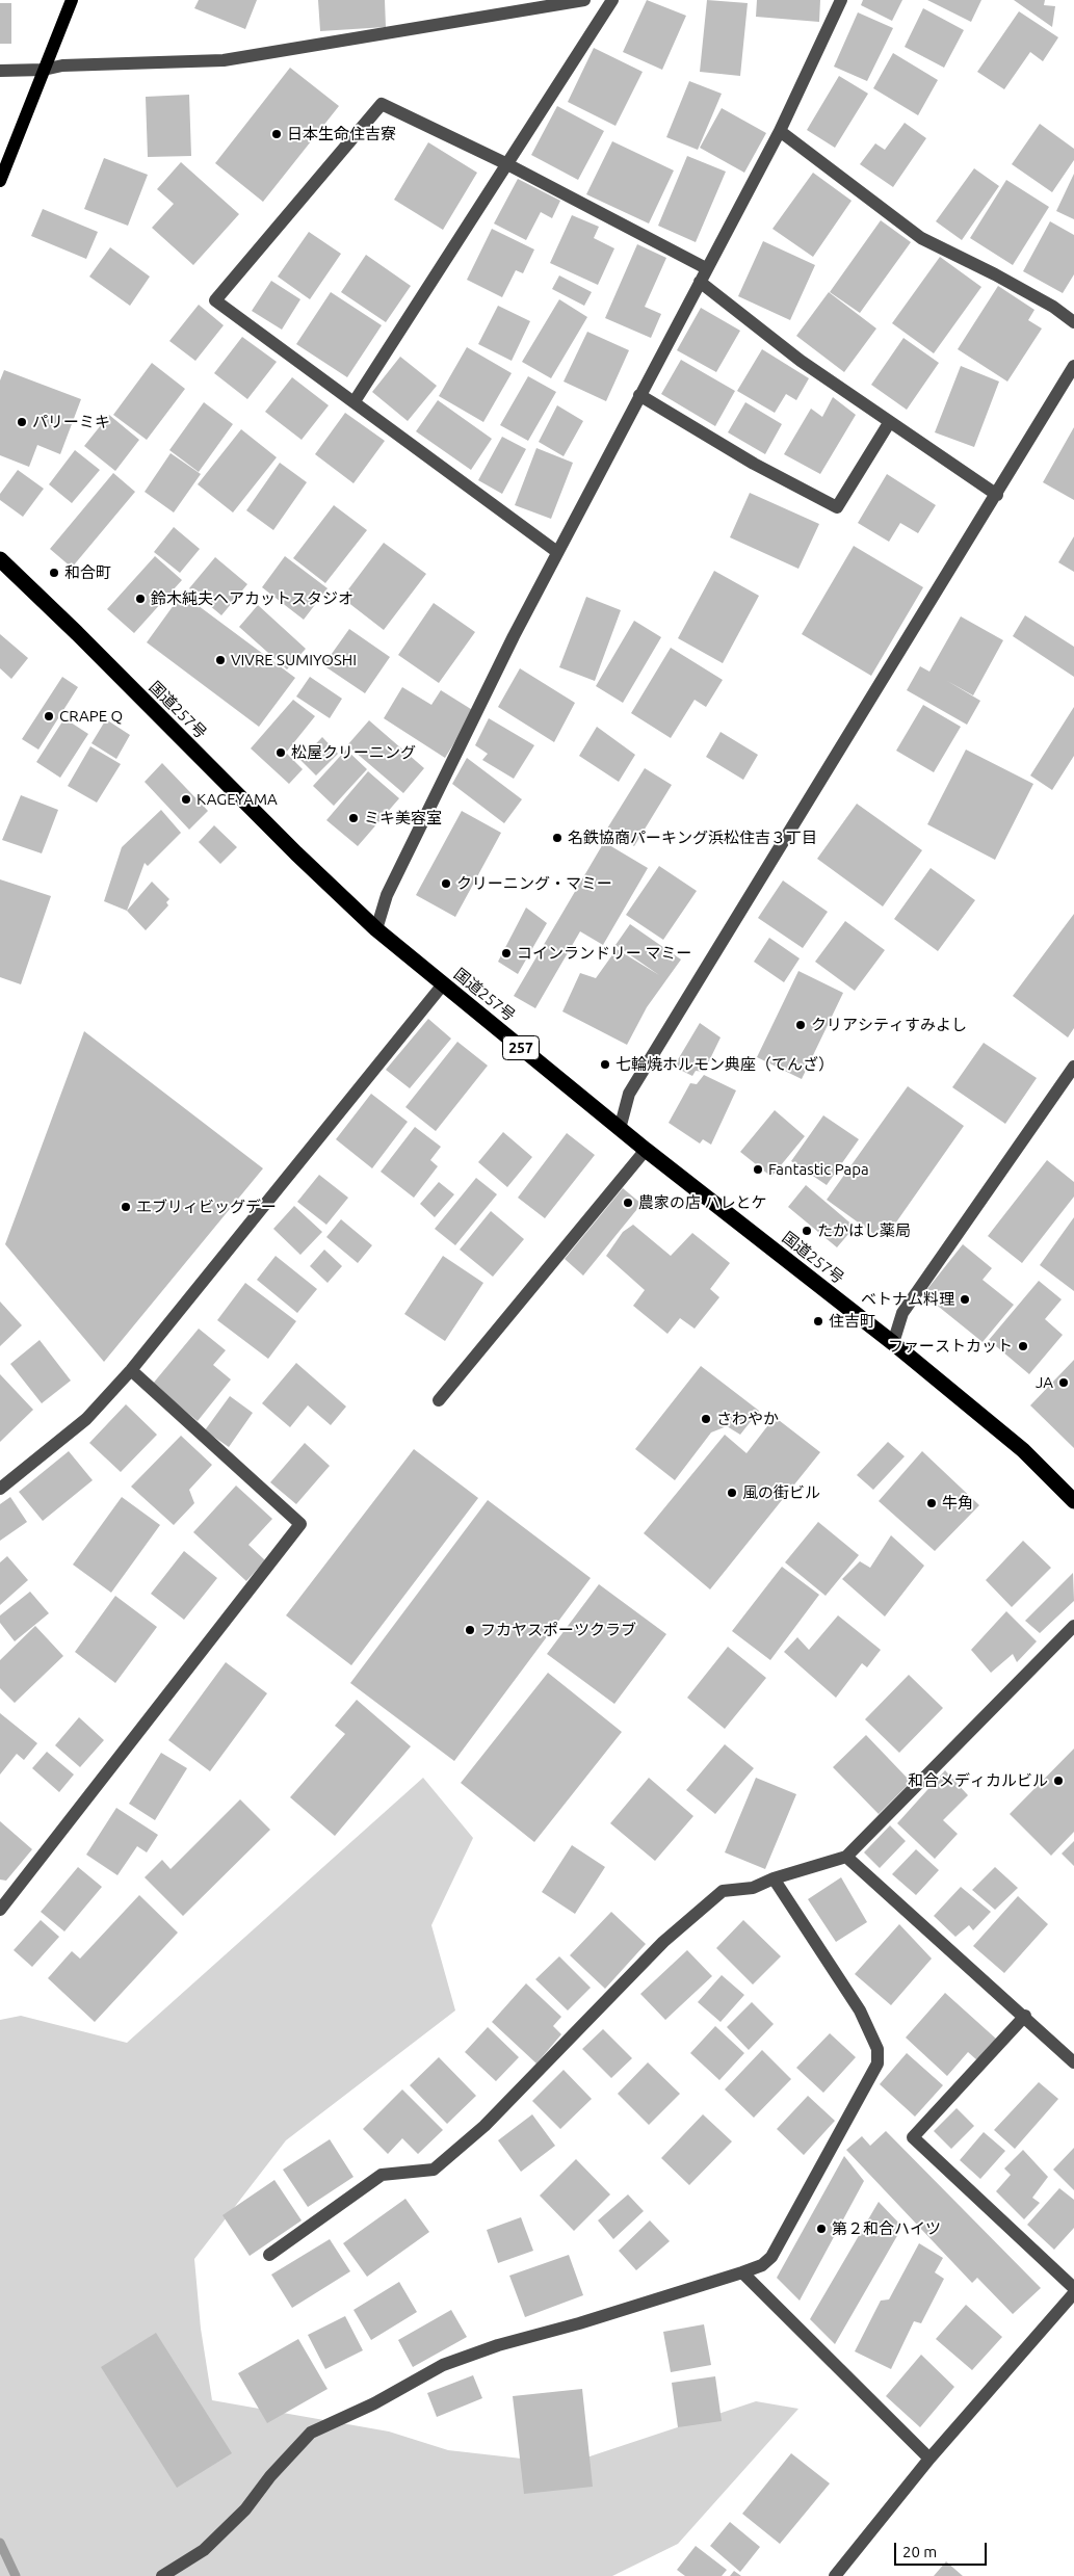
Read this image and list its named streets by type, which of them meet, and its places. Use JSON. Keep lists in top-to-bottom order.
{
  "streets": {
    "highway": ["国道257号", "257"]
  },
  "places": [
    "日本生命住吉寮",
    "パリーミキ",
    "和合町",
    "鈴木純夫ヘアカットスタジオ",
    "VIVRE SUMIYOSHI",
    "CRAPE Q",
    "松屋クリーニング",
    "KAGEYAMA",
    "ミキ美容室",
    "名鉄協商パーキング浜松住吉３丁目",
    "クリーニング・マミー",
    "コインランドリー マミー",
    "クリアシティすみよし",
    "七輪焼ホルモン典座（てんざ）",
    "Fantastic Papa",
    "農家の店 ハレとケ",
    "エブリィビッグデー",
    "たかはし薬局",
    "ベトナム料理",
    "住吉町",
    "ファーストカット",
    "JA",
    "さわやか",
    "風の街ビル",
    "牛角",
    "フカヤスポーツクラブ",
    "和合メディカルビル",
    "第２和合ハイツ"
  ],
  "scale_bar": "20 m"
}
